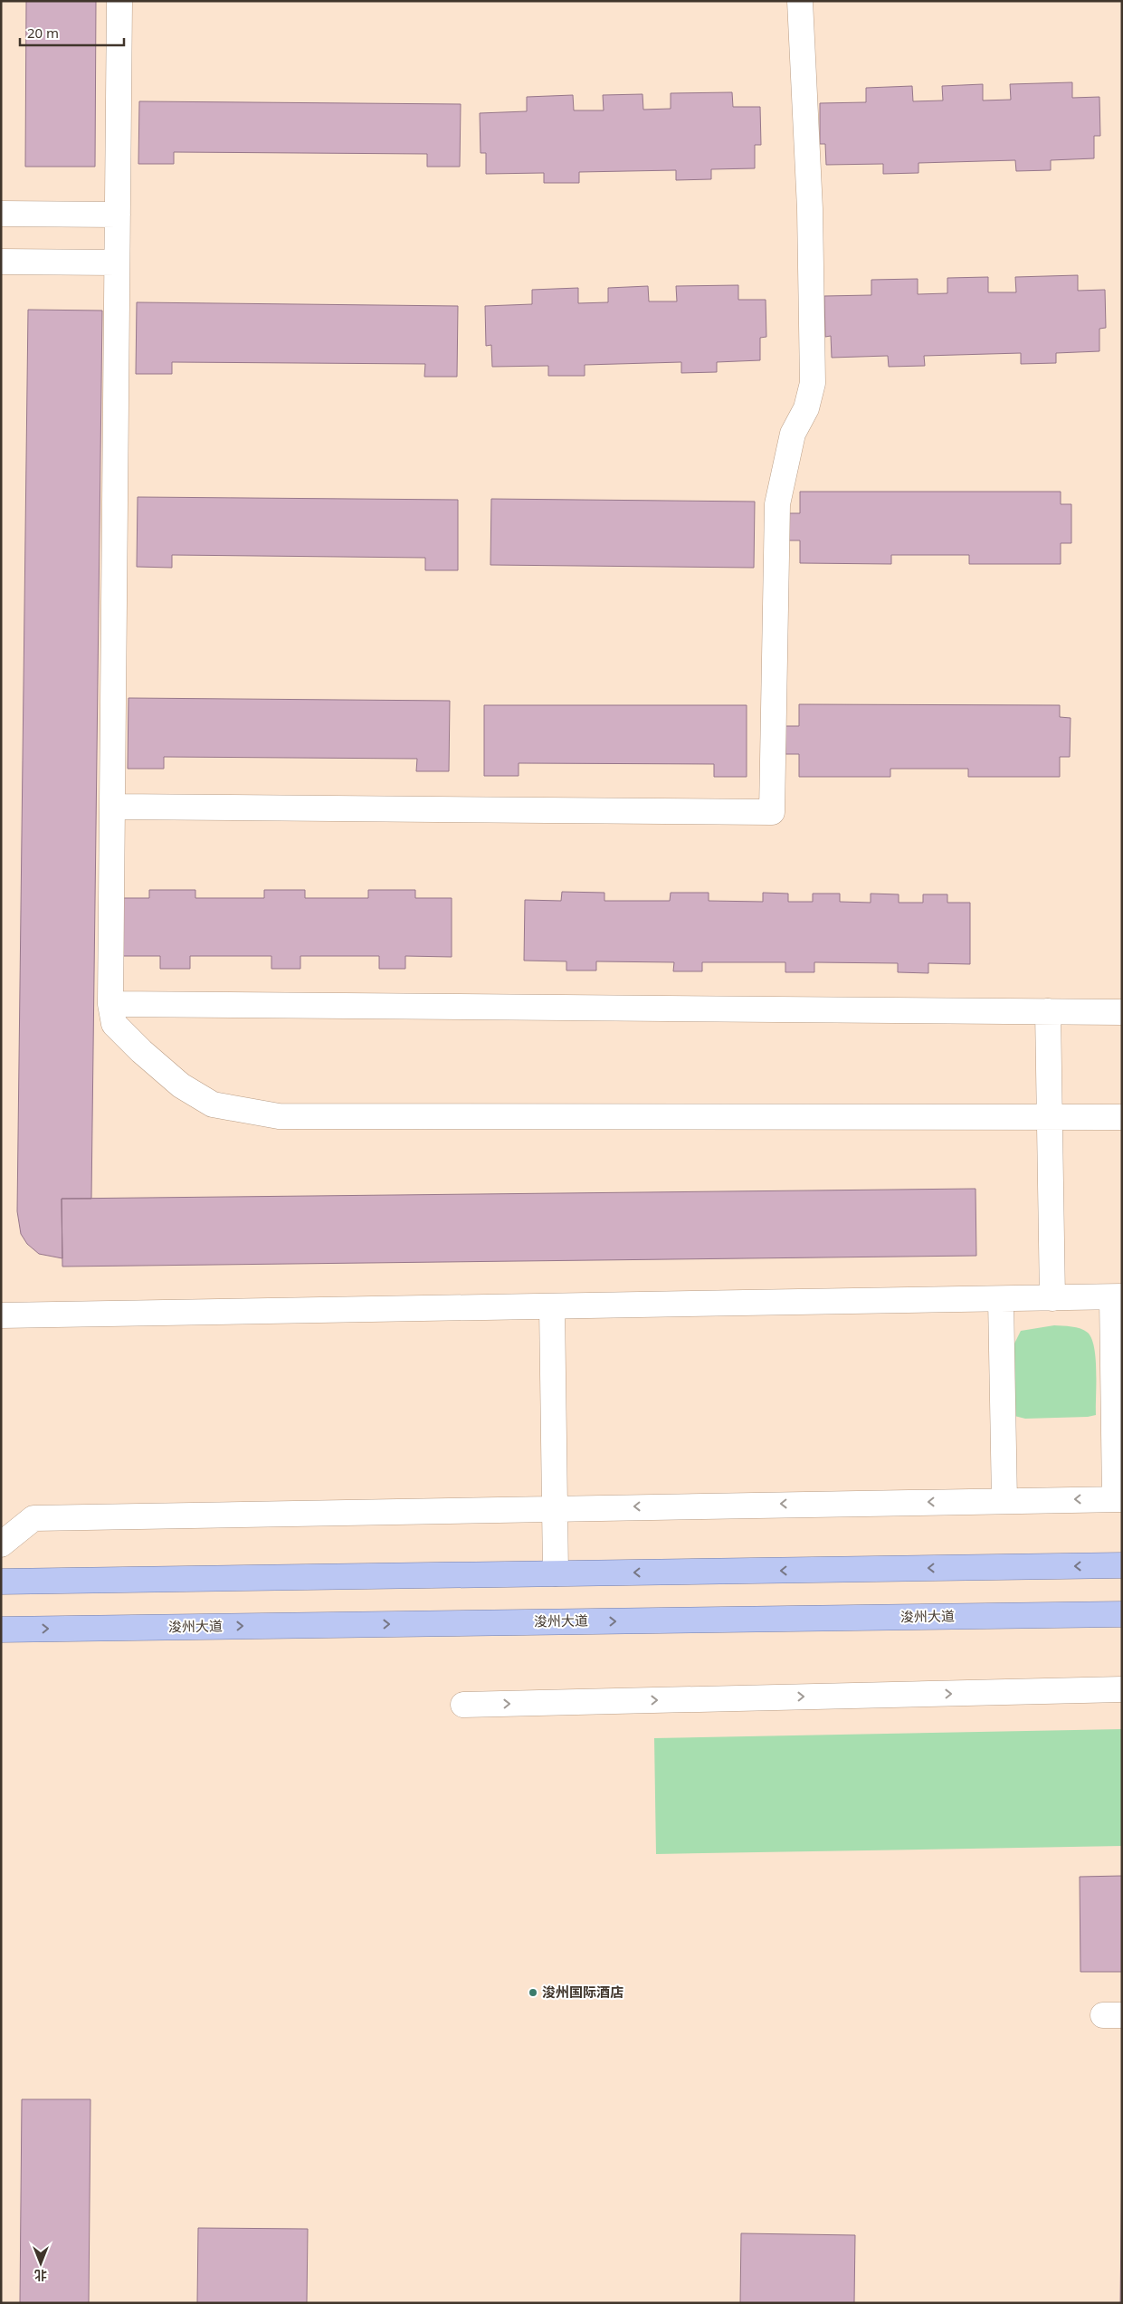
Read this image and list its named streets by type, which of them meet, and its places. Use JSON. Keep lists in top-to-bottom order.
{
  "streets": {
    "main road": ["浚州大道"]
  },
  "places": ["浚州国际酒店"],
  "scale_bar": "20 m",
  "north": "bottom"
}
